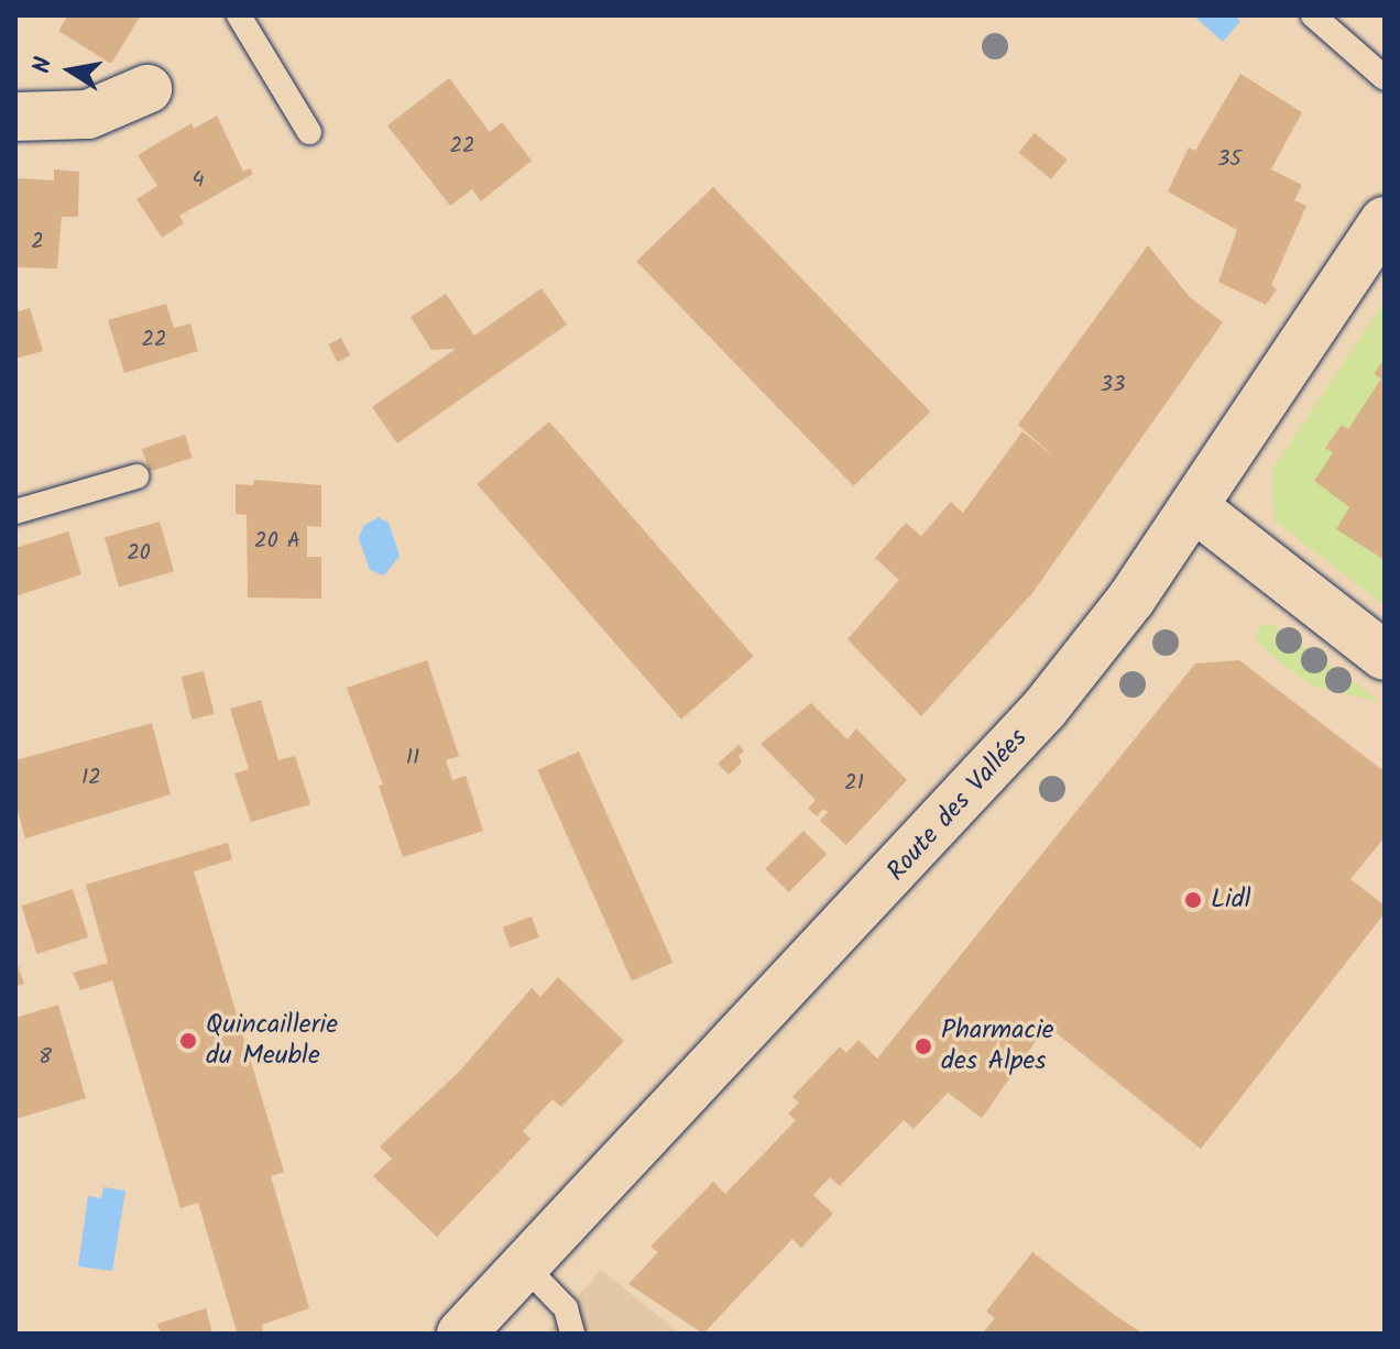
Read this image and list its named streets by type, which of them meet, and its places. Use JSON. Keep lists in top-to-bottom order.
{
  "streets": {
    "main road": ["Route des Vallées"]
  },
  "places": ["Lidl", "Quincaillerie du Meuble", "Pharmacie des Alpes"],
  "house_numbers": [
    "22",
    "35",
    "4",
    "2",
    "22",
    "33",
    "20 A",
    "20",
    "11",
    "12",
    "21",
    "8"
  ],
  "north": "left"
}
